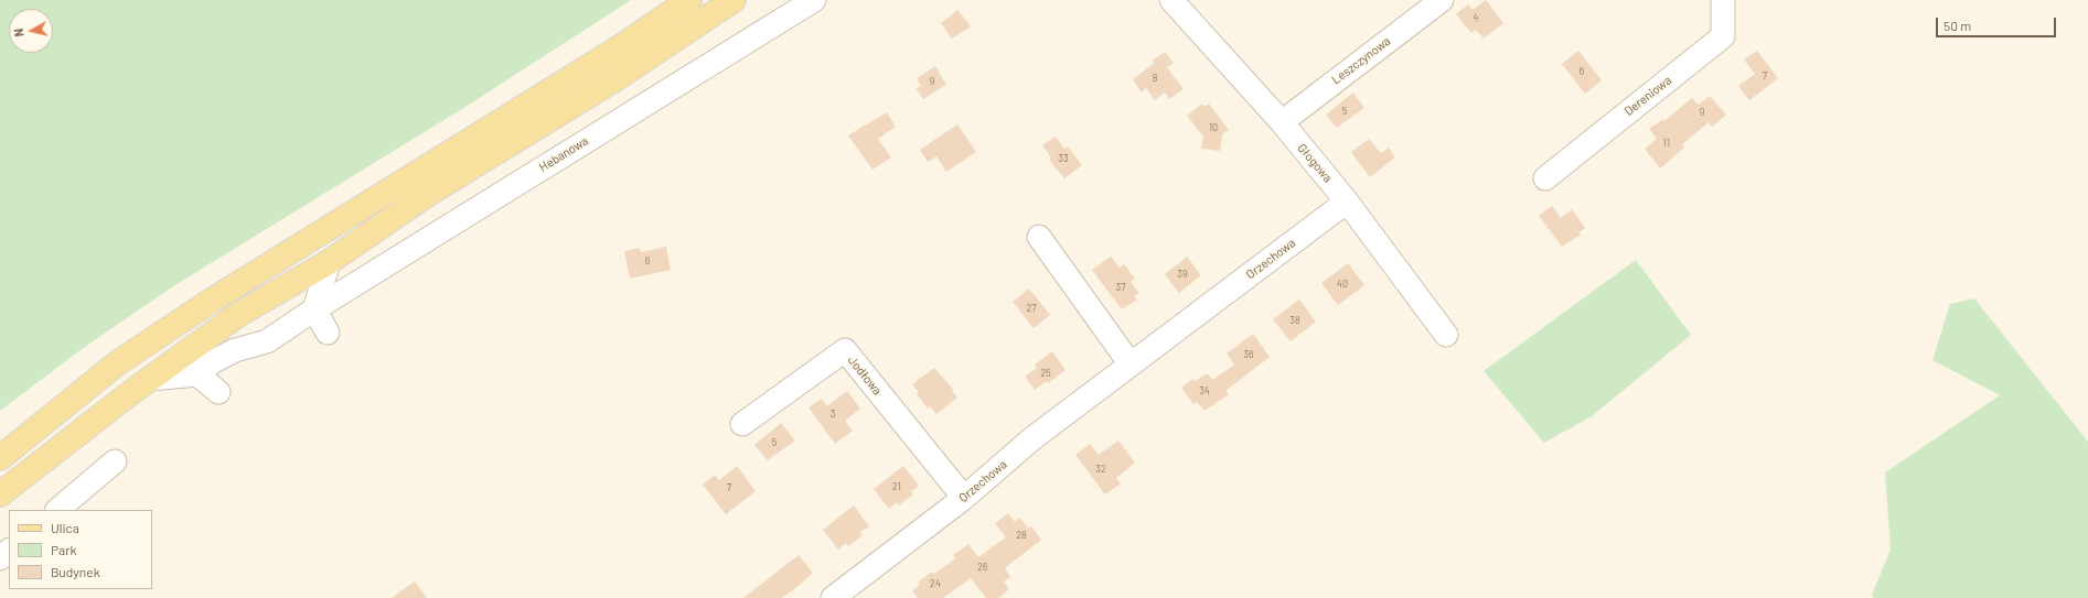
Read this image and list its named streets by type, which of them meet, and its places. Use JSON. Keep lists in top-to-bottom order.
{
  "streets": {
    "street": [
      "Leszczynowa",
      "Dereniowa",
      "Hebanowa",
      "Głogowa",
      "Orzechowa",
      "Jodłowa"
    ]
  },
  "crossings": [
    ["Leszczynowa", "Głogowa"],
    ["Głogowa", "Orzechowa"],
    ["Orzechowa", "Jodłowa"]
  ],
  "house_numbers": [
    "4",
    "6",
    "7",
    "8",
    "9",
    "5",
    "9",
    "10",
    "11",
    "33",
    "6",
    "39",
    "40",
    "37",
    "27",
    "38",
    "36",
    "25",
    "34",
    "3",
    "5",
    "32",
    "21",
    "7",
    "28",
    "26",
    "24"
  ],
  "legend": ["Ulica", "Park", "Budynek"],
  "scale_bar": "50 m",
  "north": "left"
}
